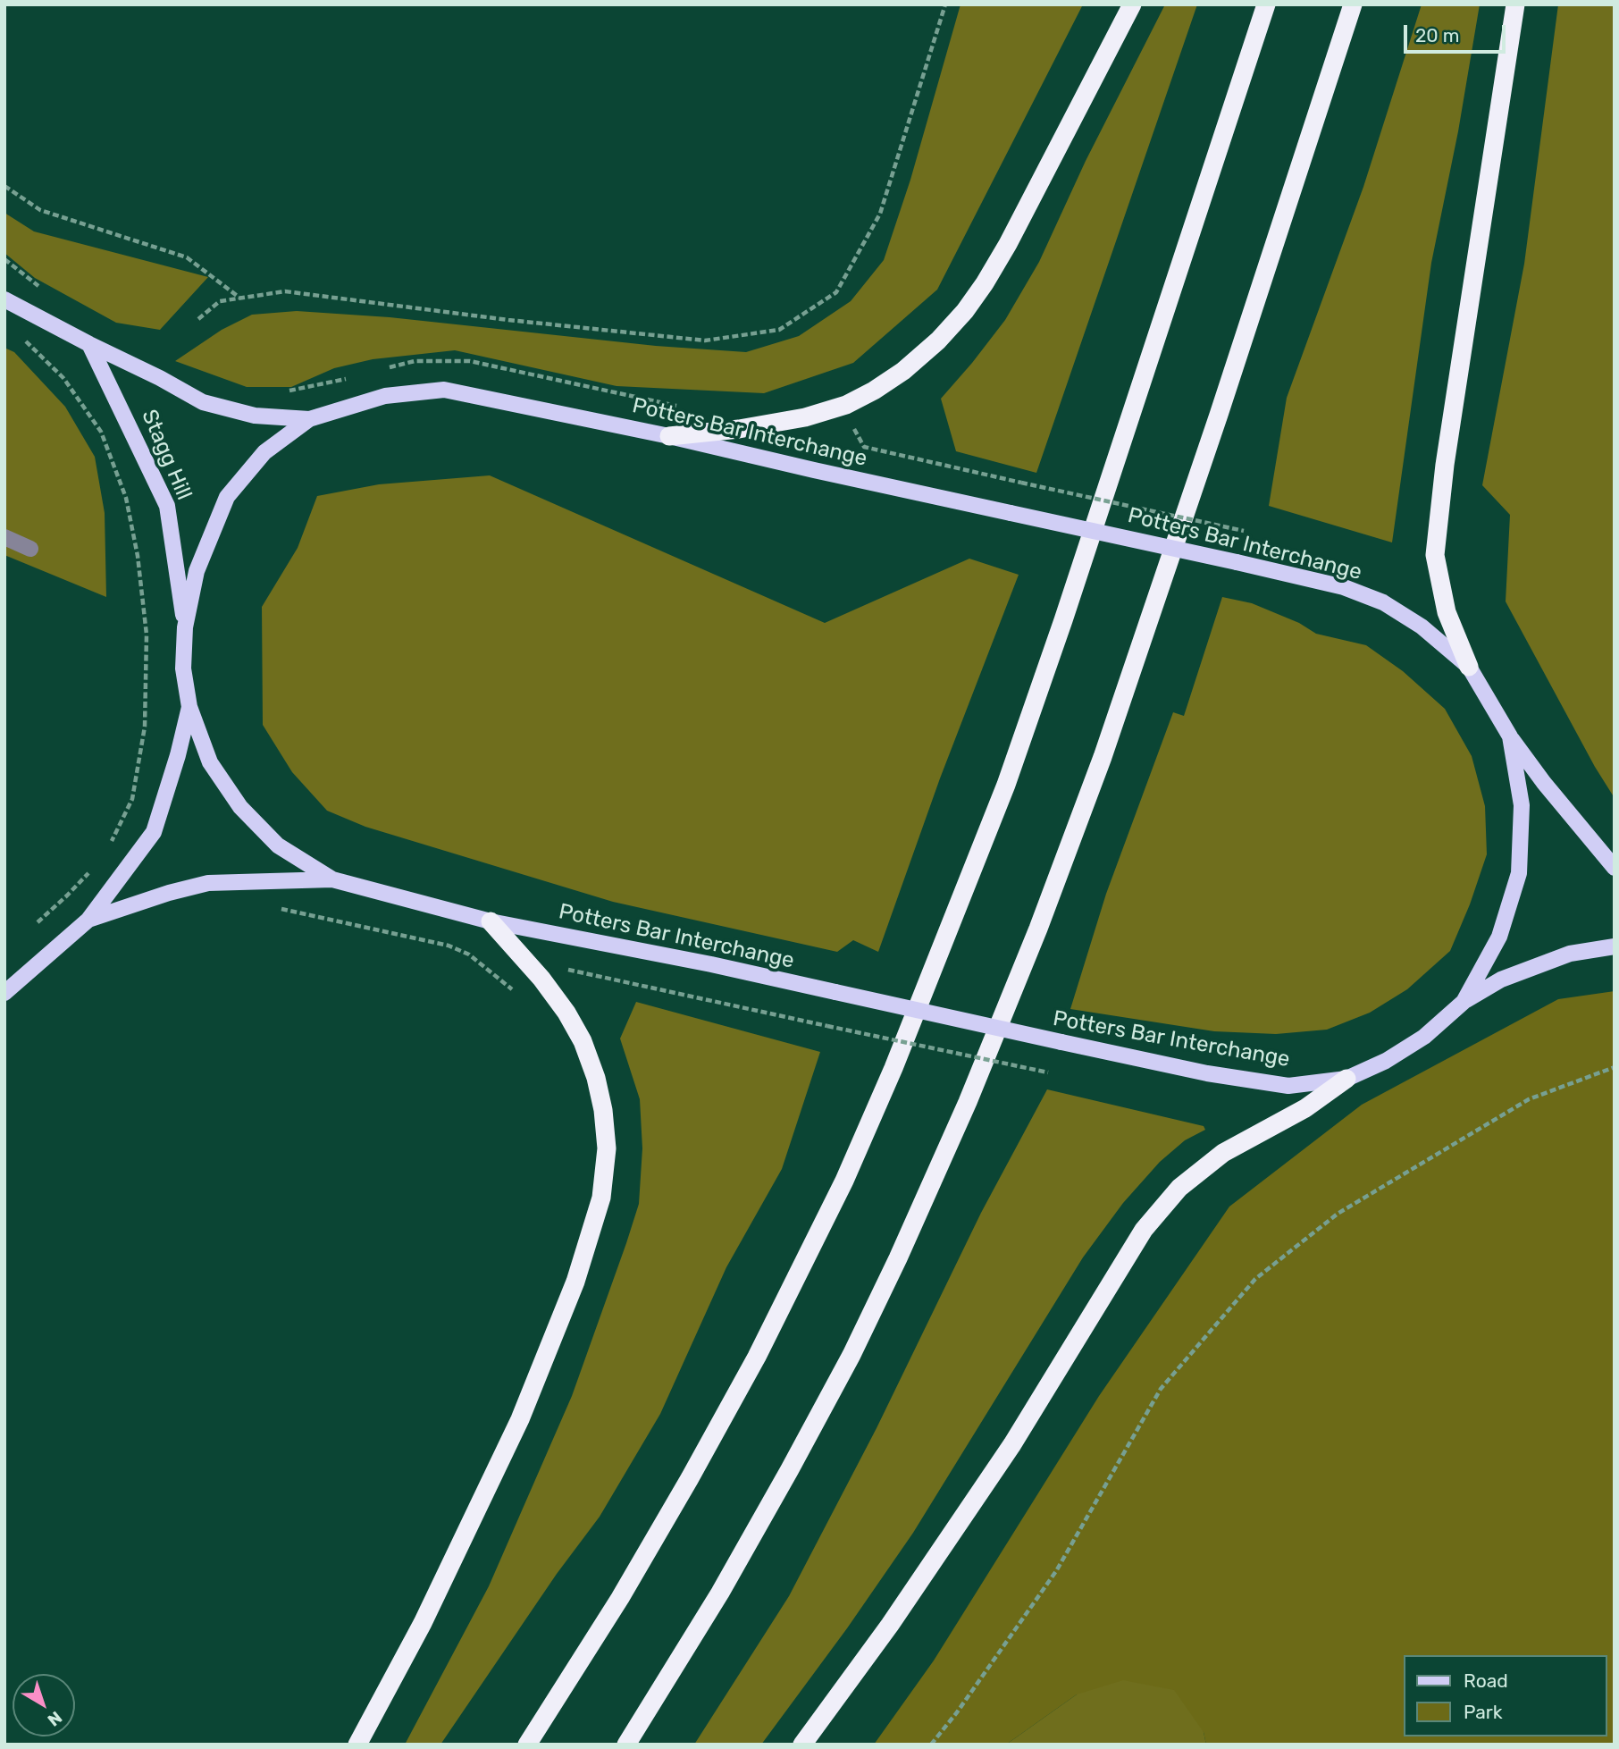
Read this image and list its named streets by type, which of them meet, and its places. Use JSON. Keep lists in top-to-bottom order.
{
  "streets": {
    "main road": ["Potters Bar Interchange", "Stagg Hill"]
  },
  "crossings": [
    ["Potters Bar Interchange", "Stagg Hill"]
  ],
  "legend": ["Road", "Park"],
  "scale_bar": "20 m",
  "north": "bottom right"
}
